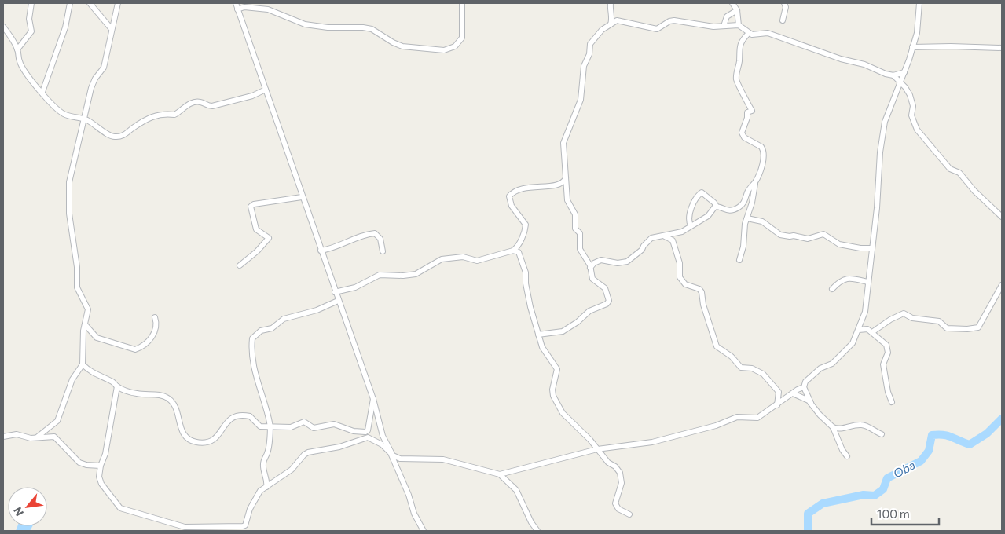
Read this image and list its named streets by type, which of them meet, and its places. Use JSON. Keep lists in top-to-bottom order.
{
  "water": ["Oba"],
  "scale_bar": "100 m",
  "north": "bottom left"
}
